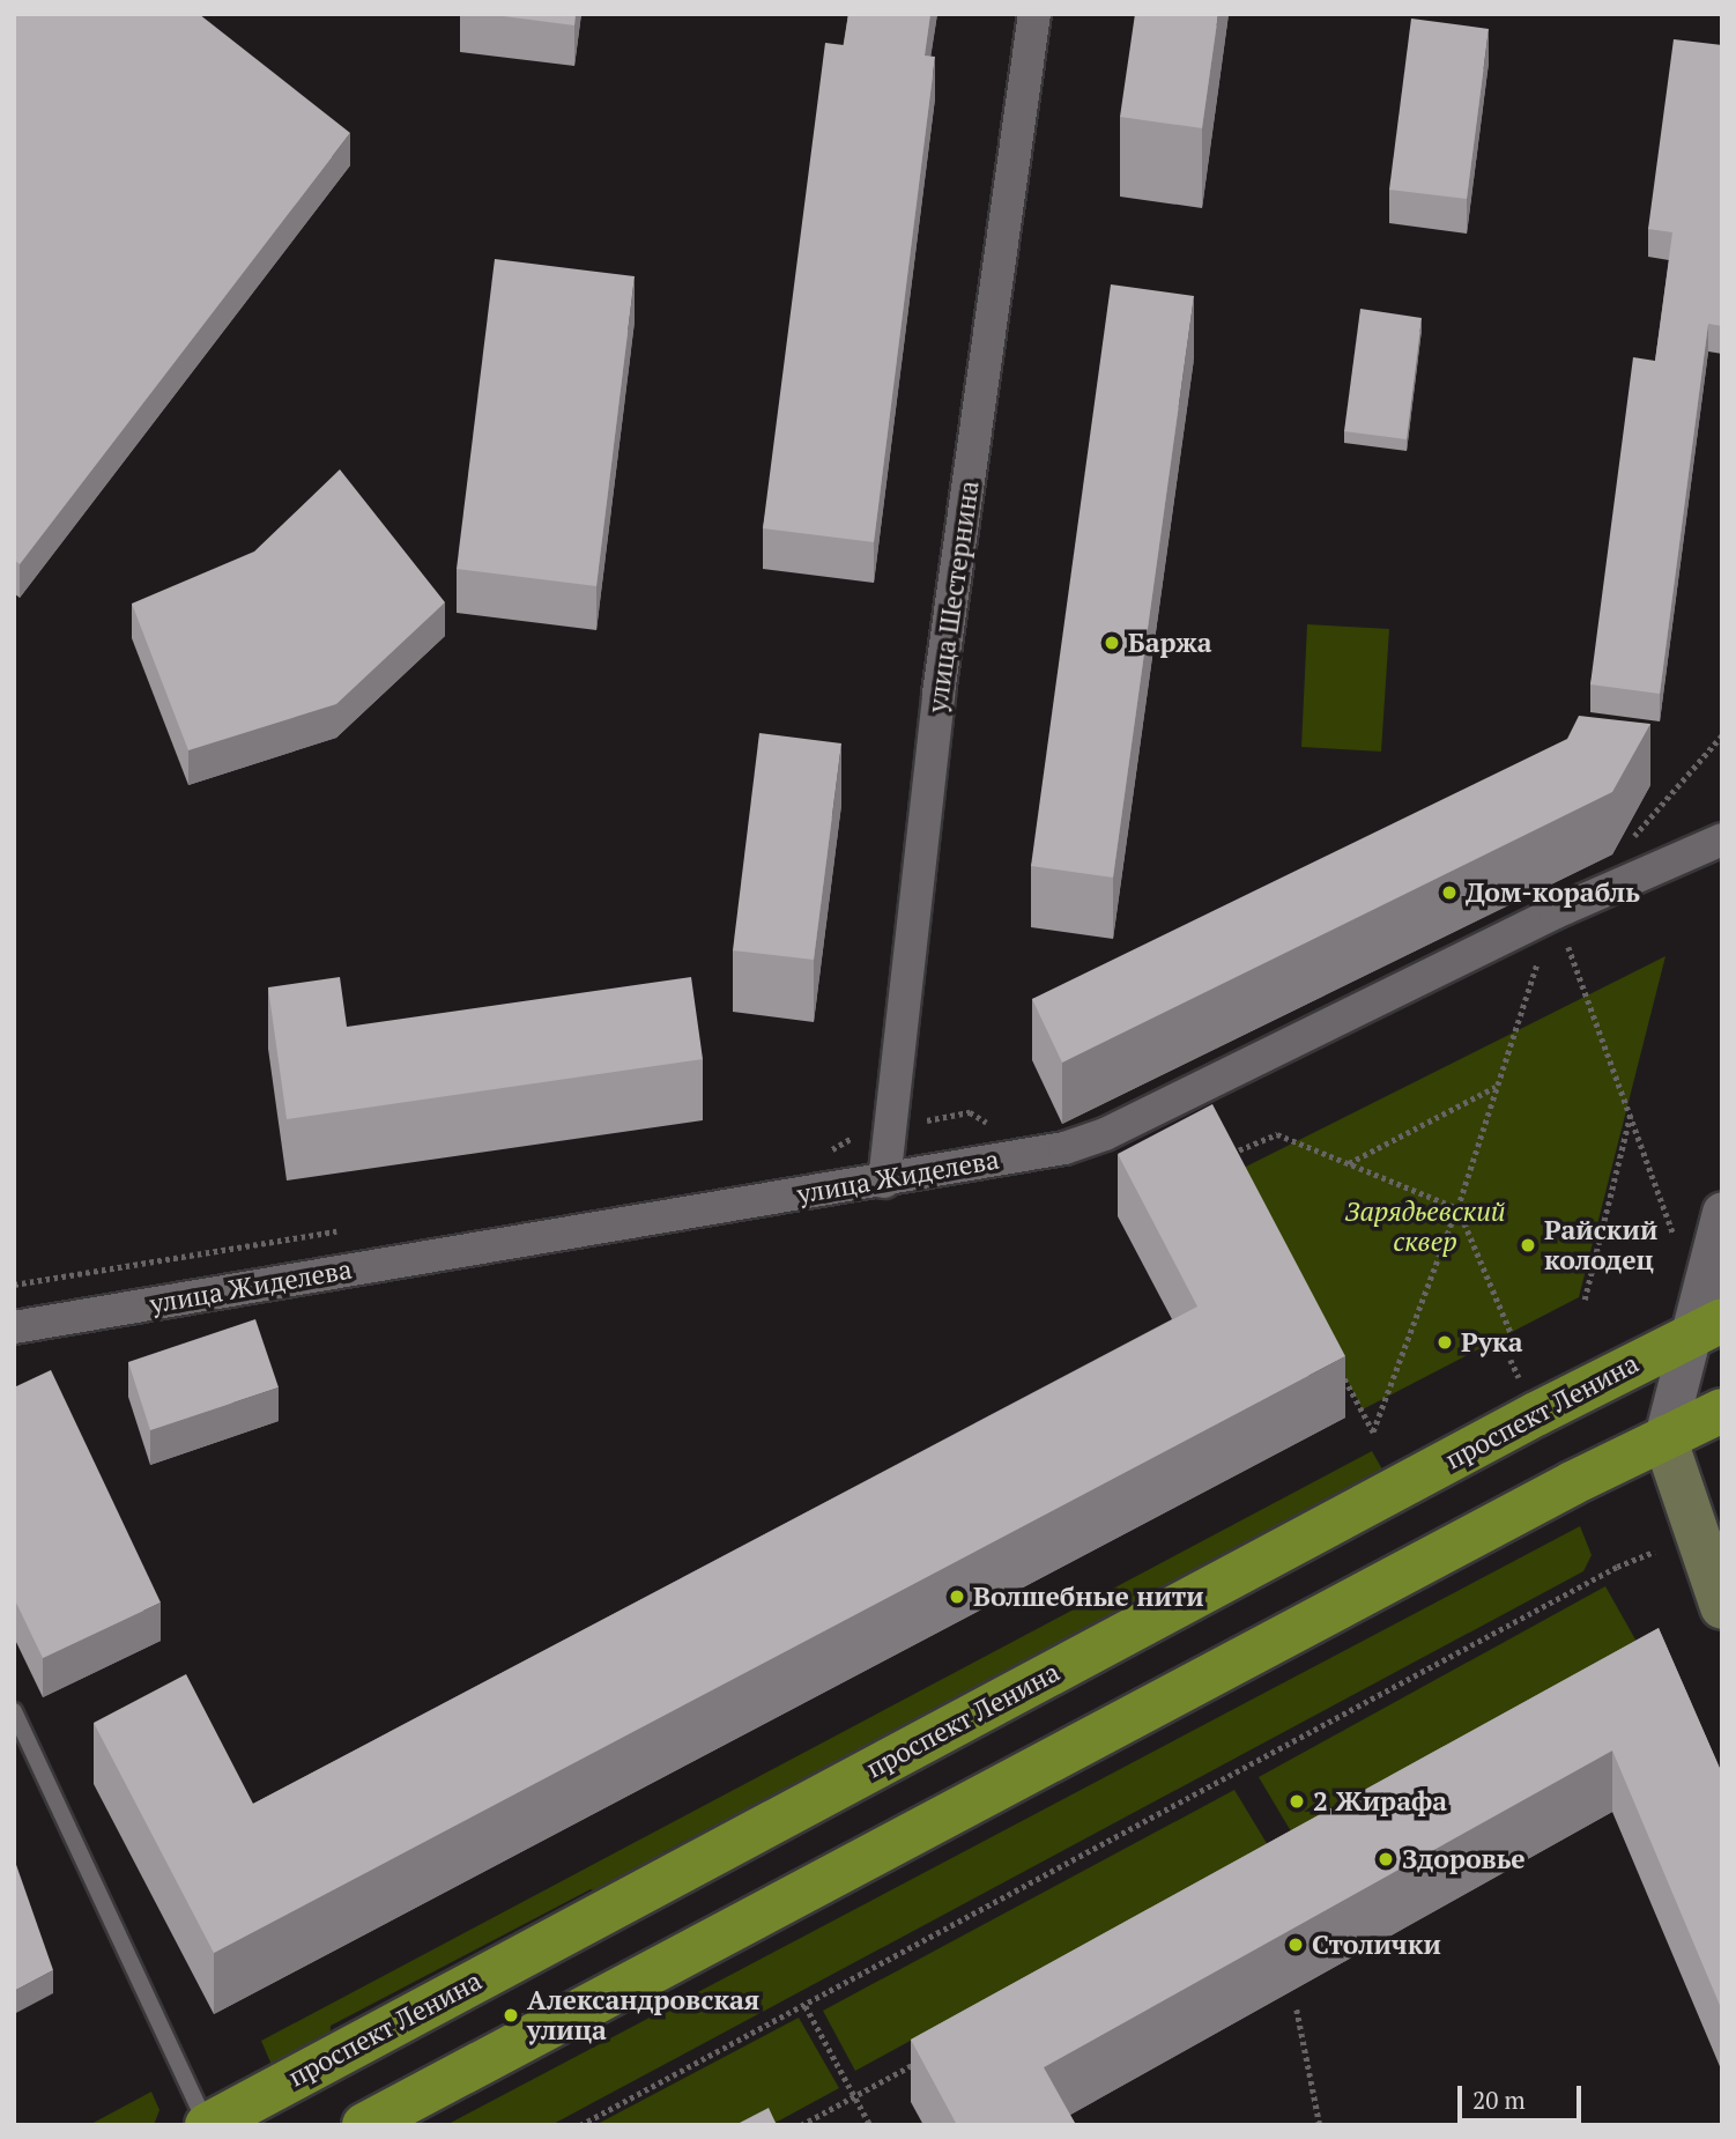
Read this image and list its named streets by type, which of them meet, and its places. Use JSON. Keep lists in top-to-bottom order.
{
  "streets": {
    "highway": ["проспект Ленина"],
    "street": ["улица Шестернина", "улица Жиделева"]
  },
  "crossings": [
    ["улица Шестернина", "улица Жиделева"]
  ],
  "parks": ["Зарядьевский сквер"],
  "places": [
    "Баржа",
    "Дом-корабль",
    "Райский колодец",
    "Рука",
    "Волшебные нити",
    "2 Жирафа",
    "Здоровье",
    "Столички",
    "Александровская улица"
  ],
  "scale_bar": "20 m"
}
